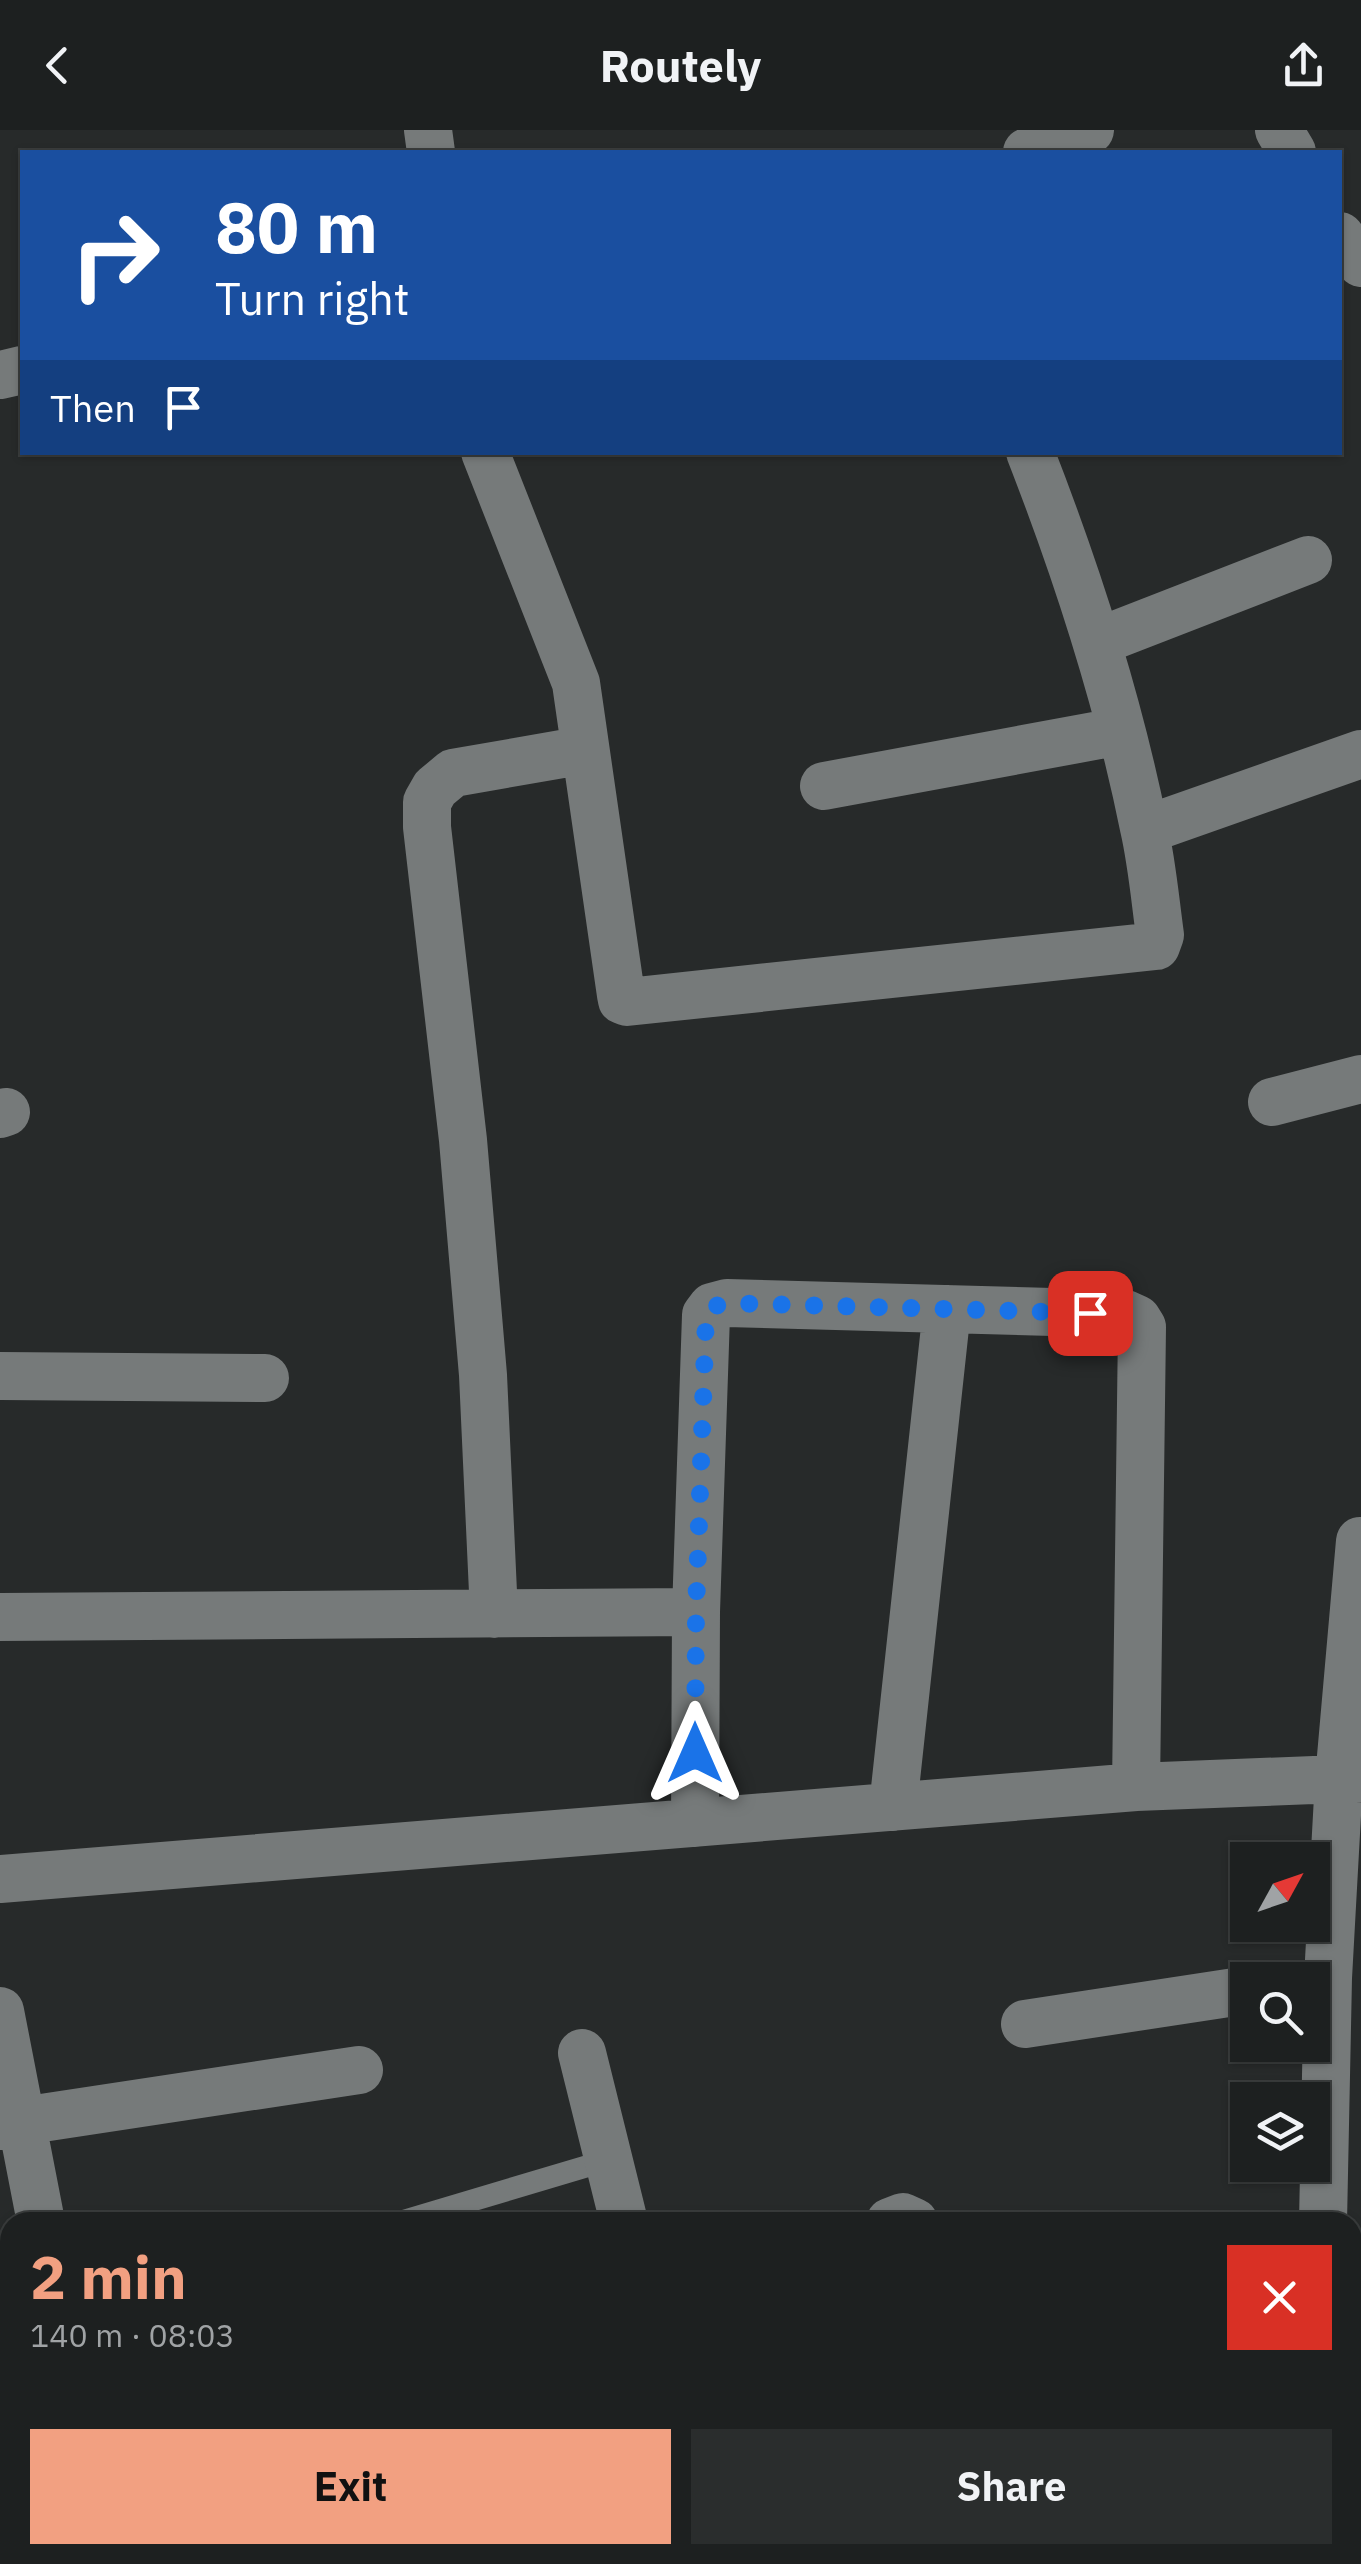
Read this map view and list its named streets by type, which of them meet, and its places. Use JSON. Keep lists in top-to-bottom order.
{
  "north": "top right",
  "page": {
    "header": "Routely",
    "turn": ["80 m", "Turn right"],
    "then": "Then",
    "heading": ["2 min", "140 m · 08:03"],
    "buttons": ["Exit", "Share"]
  }
}
